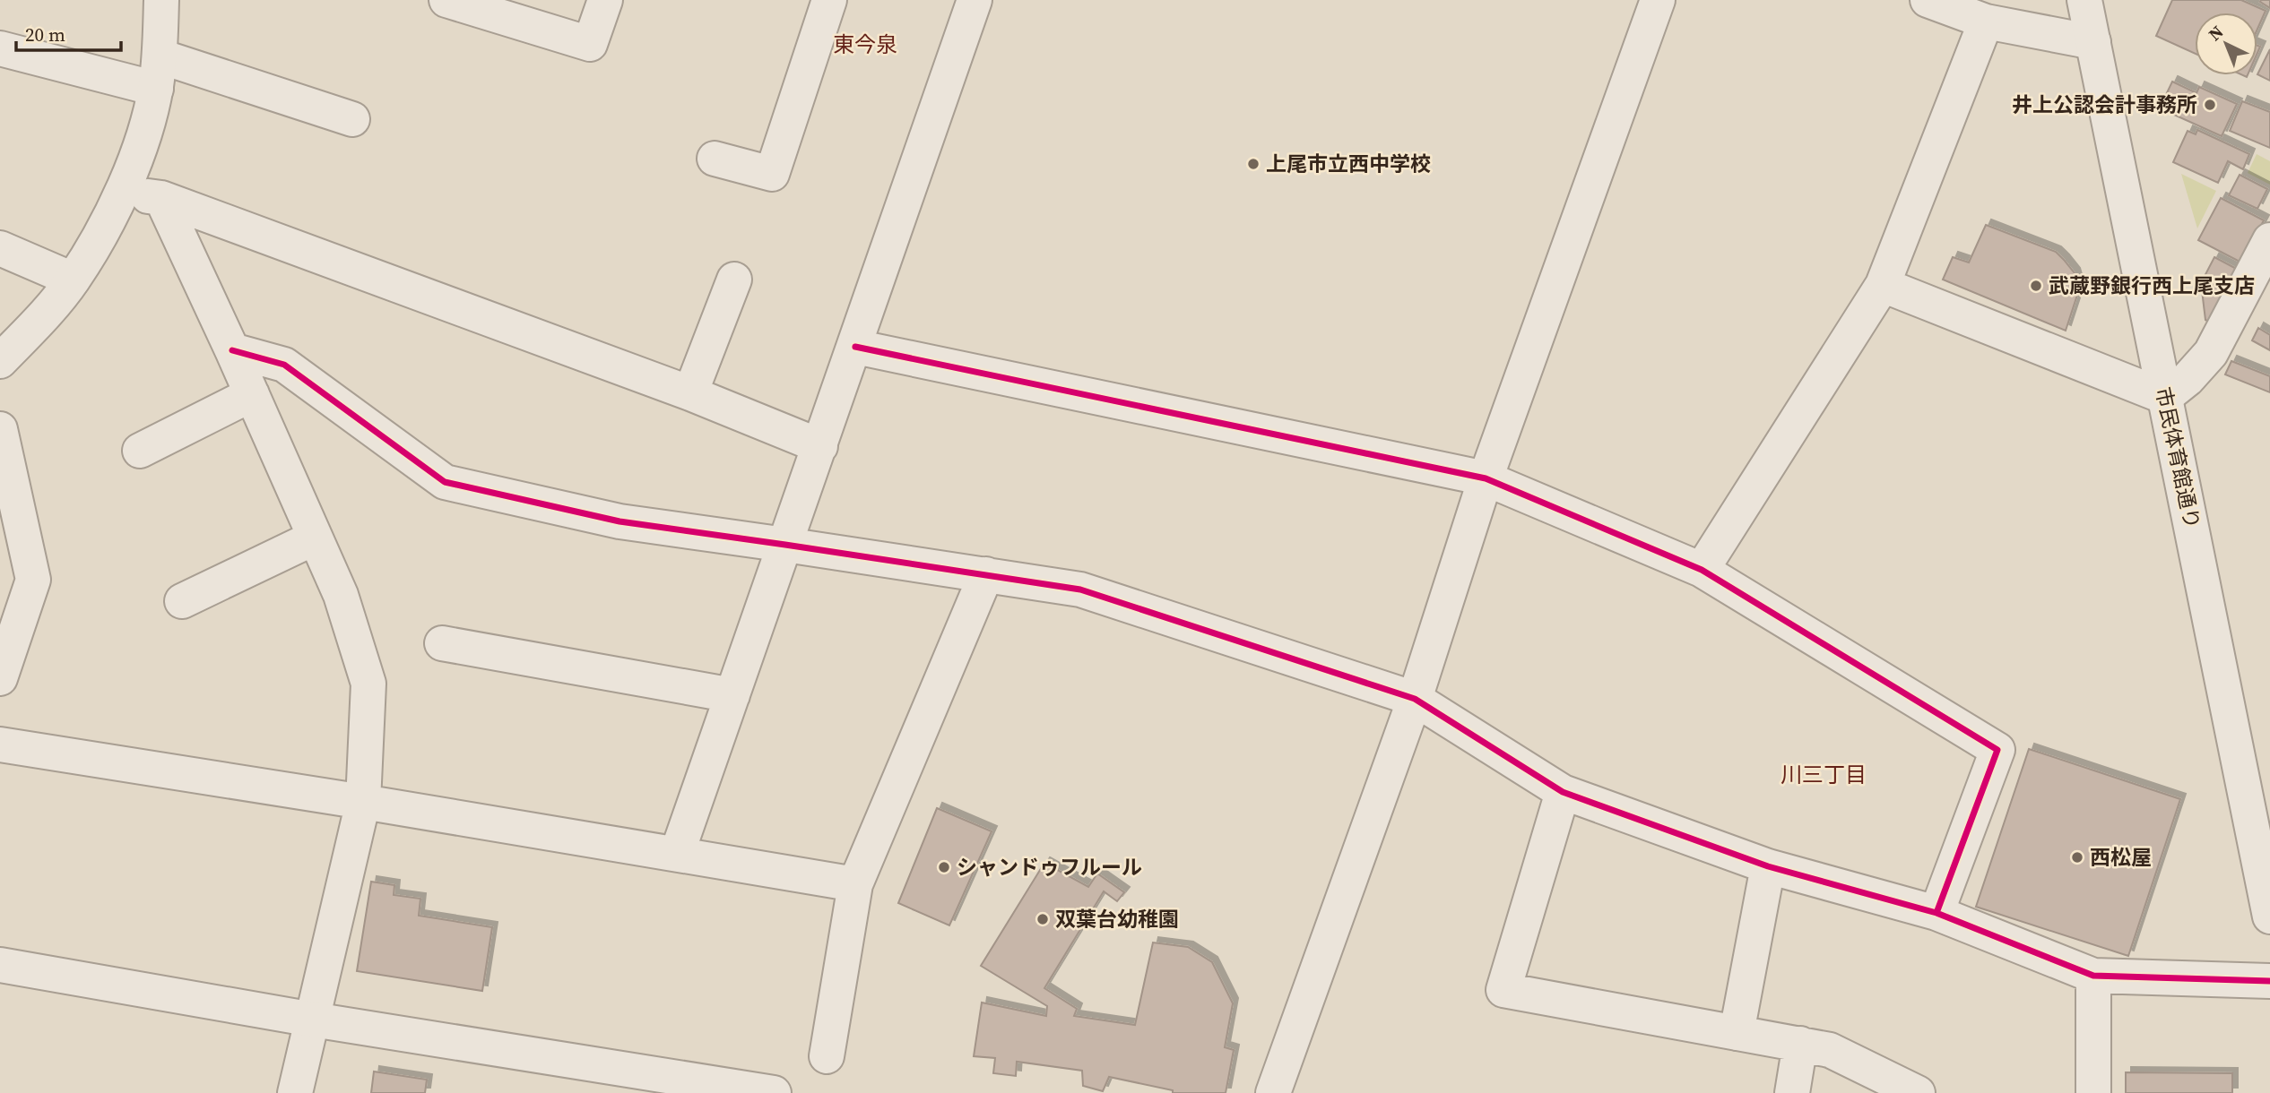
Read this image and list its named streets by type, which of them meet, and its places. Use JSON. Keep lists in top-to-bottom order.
{
  "streets": {
    "street": ["市民体育館通り"]
  },
  "districts": ["東今泉", "川三丁目"],
  "places": [
    "井上公認会計事務所",
    "上尾市立西中学校",
    "武蔵野銀行西上尾支店",
    "西松屋",
    "シャンドゥフルール",
    "双葉台幼稚園"
  ],
  "scale_bar": "20 m",
  "north": "top left"
}
